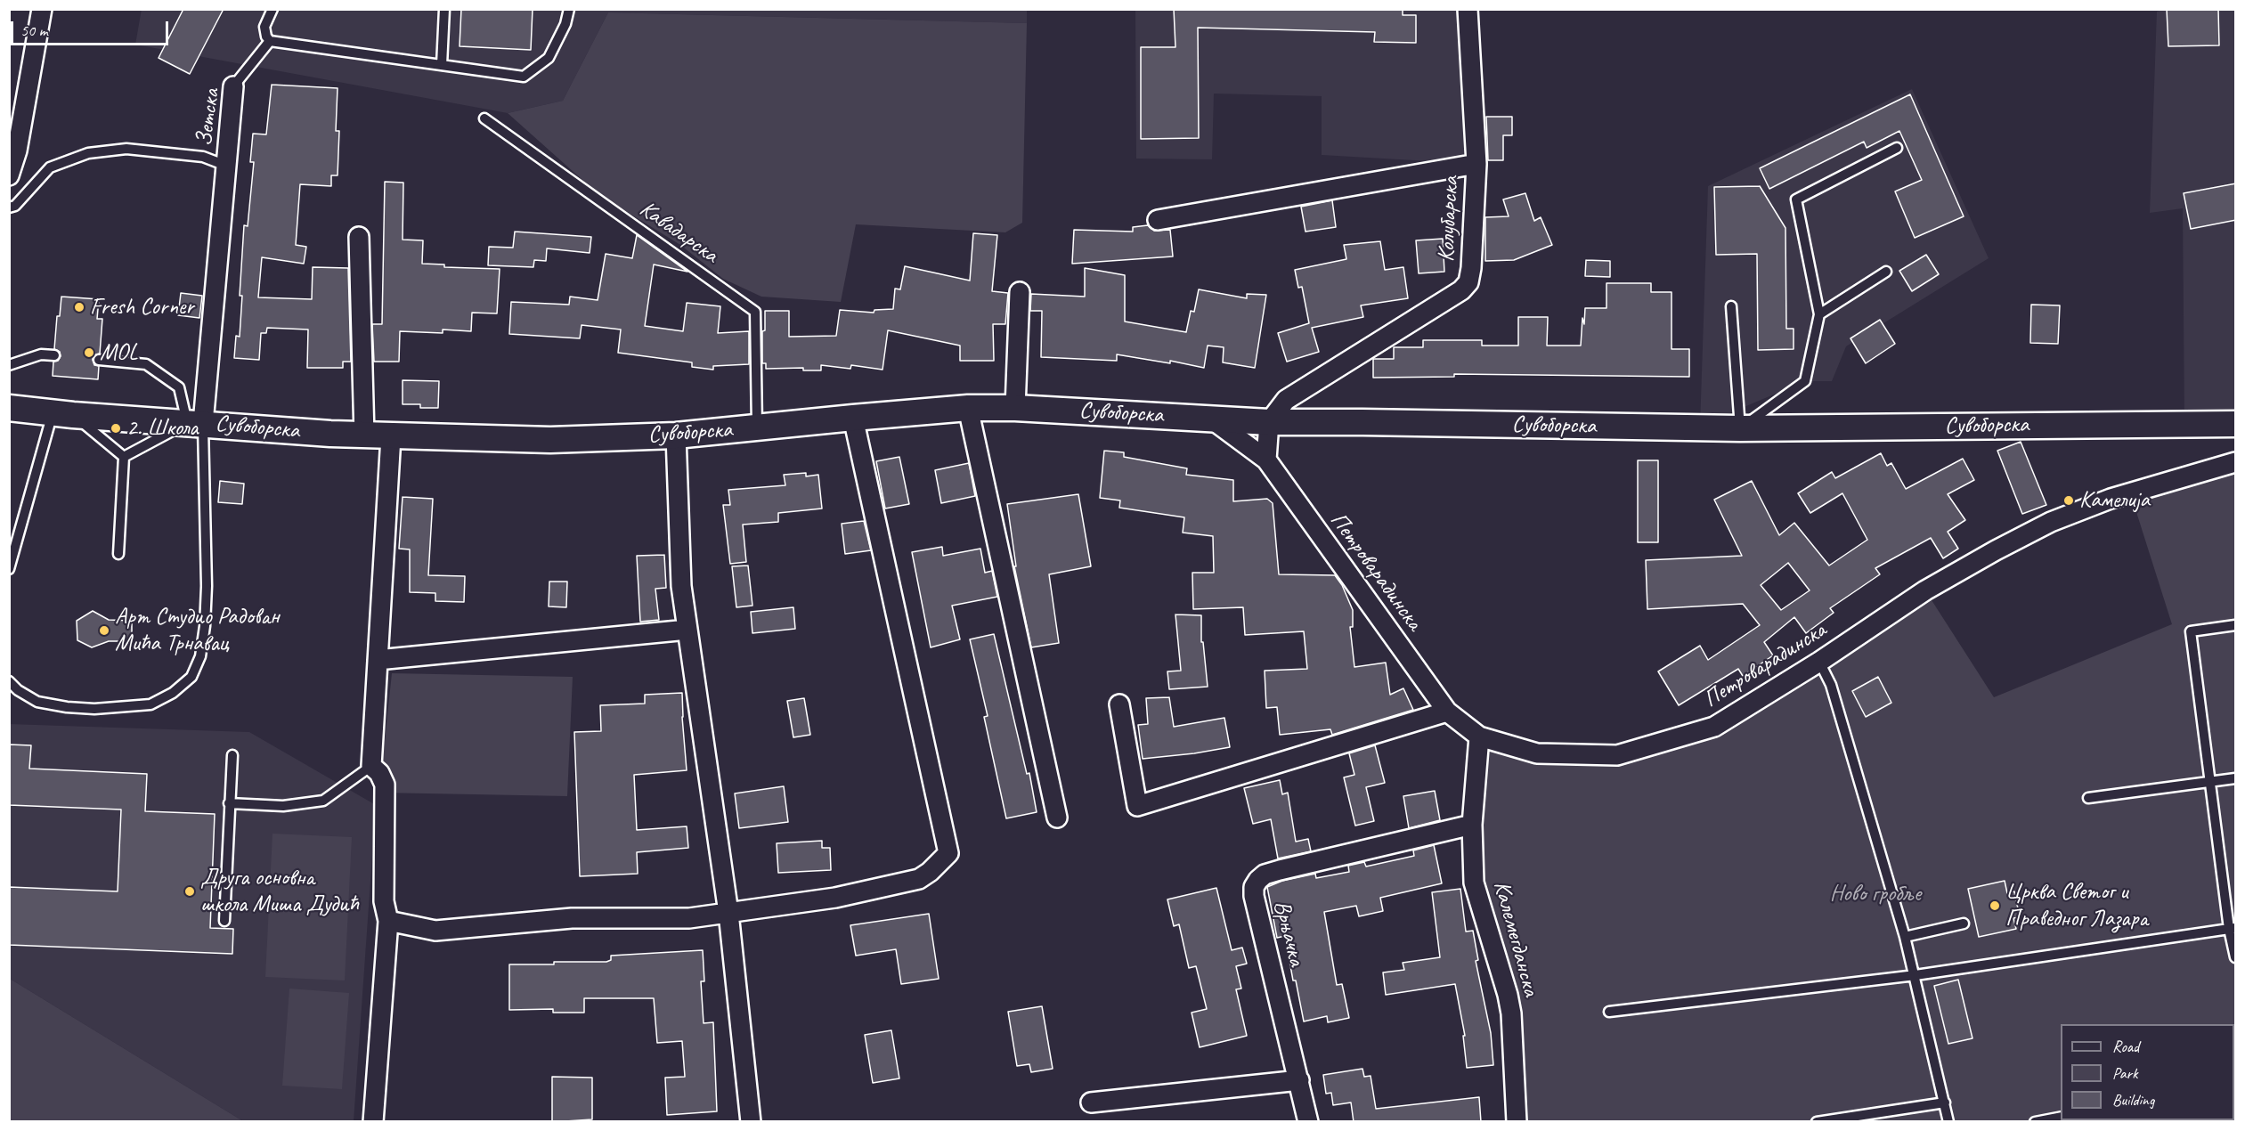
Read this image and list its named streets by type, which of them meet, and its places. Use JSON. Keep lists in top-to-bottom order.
{
  "streets": {
    "main road": ["Сувоборска"],
    "street": [
      "Зетска",
      "Колубарска",
      "Петроварадинска",
      "Врњачка",
      "Калемегданска"
    ],
    "lane": ["Кавадарска"]
  },
  "crossings": [
    ["Зетска", "Сувоборска"],
    ["Колубарска", "Сувоборска"],
    ["Кавадарска", "Сувоборска"],
    ["Сувоборска", "Петроварадинска"],
    ["Петроварадинска", "Калемегданска"],
    ["Врњачка", "Калемегданска"]
  ],
  "parks": ["Ново гробље"],
  "places": [
    "Fresh Corner",
    "MOL",
    "2. Школа",
    "Камелија",
    "Арт Студио Радован Мића Трнавац",
    "Друга основна школа Миша Дудић",
    "Црква Светог и Праведног Лазара"
  ],
  "legend": ["Road", "Park", "Building"],
  "scale_bar": "50 m"
}
